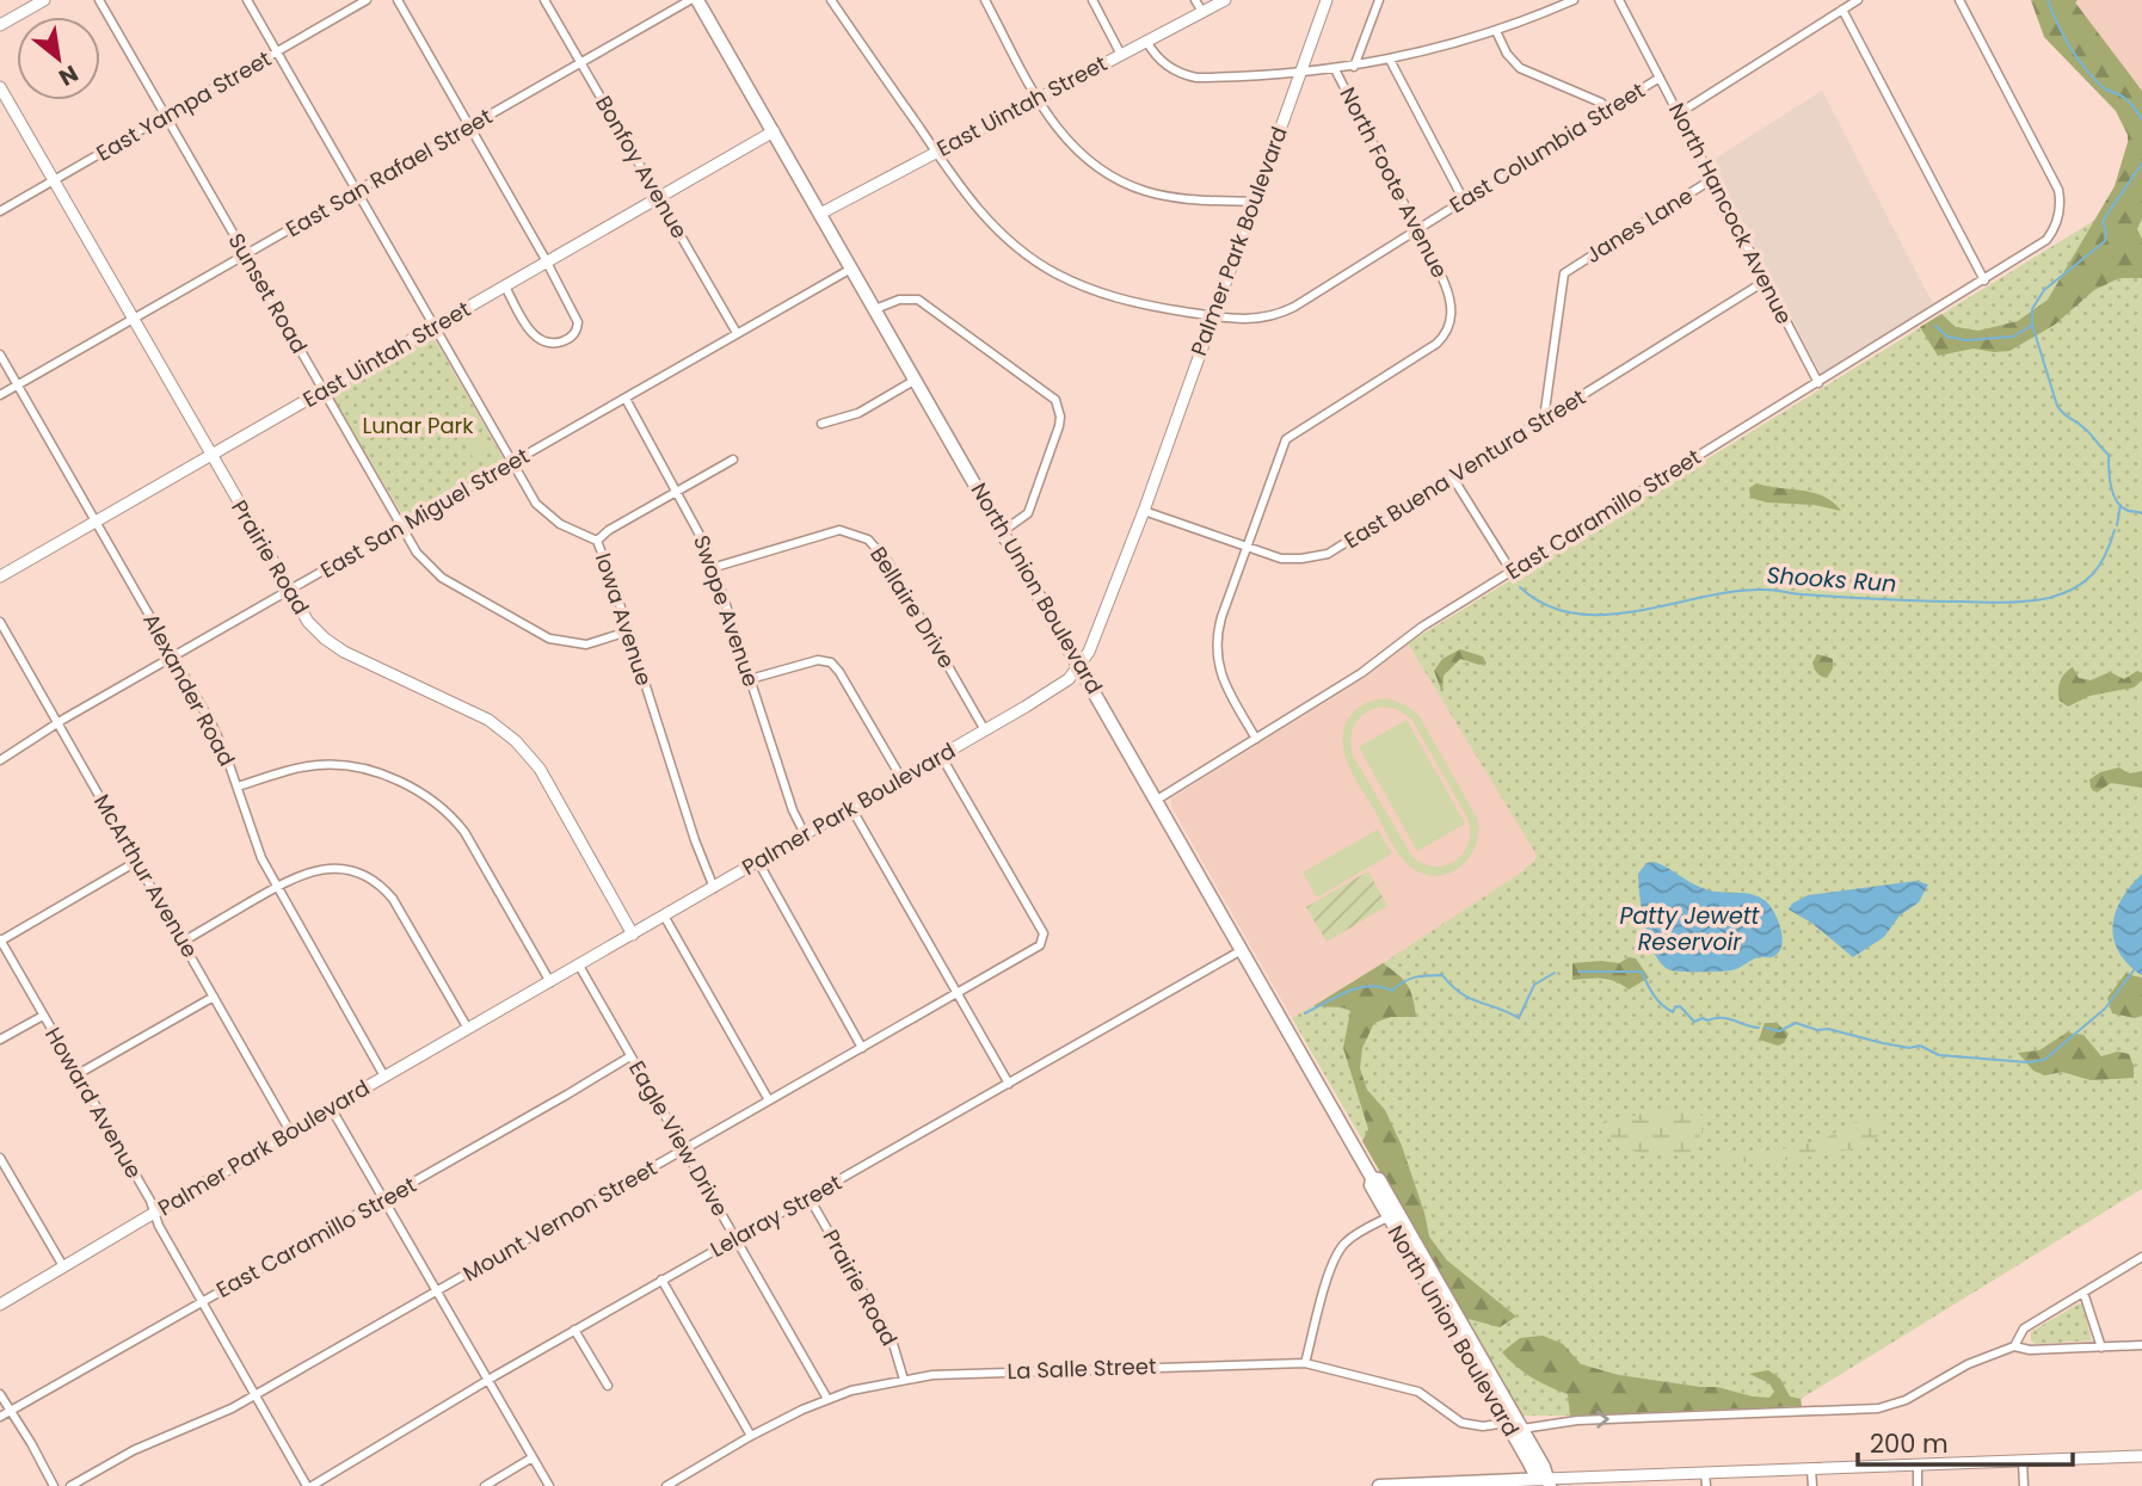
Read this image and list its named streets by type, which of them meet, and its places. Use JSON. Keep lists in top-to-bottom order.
{
  "streets": {
    "main road": [
      "East Uintah Street",
      "Palmer Park Boulevard",
      "Prairie Road",
      "North Union Boulevard"
    ],
    "street": [
      "East Yampa Street",
      "East Columbia Street",
      "Bonfoy Avenue",
      "East San Rafael Street",
      "North Foote Avenue",
      "North Hancock Avenue",
      "Janes Lane",
      "Sunset Road",
      "East Buena Ventura Street",
      "East San Miguel Street",
      "East Caramillo Street",
      "Bellaire Drive",
      "Swope Avenue",
      "Iowa Avenue",
      "Alexander Road",
      "McArthur Avenue",
      "Howard Avenue",
      "Eagle View Drive",
      "Lelaray Street",
      "Mount Vernon Street",
      "La Salle Street"
    ]
  },
  "crossings": [
    ["East Yampa Street", "Sunset Road"],
    ["East Yampa Street", "Prairie Road"],
    ["East Yampa Street", "Iowa Avenue"],
    ["East Uintah Street", "East Columbia Street"],
    ["East Uintah Street", "Bonfoy Avenue"],
    ["East Uintah Street", "Sunset Road"],
    ["East Uintah Street", "Prairie Road"],
    ["East Uintah Street", "North Union Boulevard"],
    ["East Uintah Street", "Iowa Avenue"],
    ["East Uintah Street", "Alexander Road"],
    ["East Columbia Street", "North Foote Avenue"],
    ["East Columbia Street", "North Hancock Avenue"],
    ["East Columbia Street", "Palmer Park Boulevard"],
    ["Bonfoy Avenue", "East San Rafael Street"],
    ["Bonfoy Avenue", "East San Miguel Street"],
    ["East San Rafael Street", "Sunset Road"],
    ["East San Rafael Street", "Prairie Road"],
    ["East San Rafael Street", "Iowa Avenue"],
    ["East San Rafael Street", "Alexander Road"],
    ["North Foote Avenue", "East Buena Ventura Street"],
    ["North Foote Avenue", "East Caramillo Street"],
    ["North Hancock Avenue", "Janes Lane"],
    ["North Hancock Avenue", "East Buena Ventura Street"],
    ["North Hancock Avenue", "East Caramillo Street"],
    ["Janes Lane", "East Buena Ventura Street"],
    ["Palmer Park Boulevard", "East Buena Ventura Street"],
    ["Palmer Park Boulevard", "Prairie Road"],
    ["Palmer Park Boulevard", "North Union Boulevard"],
    ["Palmer Park Boulevard", "Bellaire Drive"],
    ["Palmer Park Boulevard", "Swope Avenue"],
    ["Palmer Park Boulevard", "Iowa Avenue"],
    ["Palmer Park Boulevard", "Alexander Road"],
    ["Palmer Park Boulevard", "McArthur Avenue"],
    ["Palmer Park Boulevard", "Howard Avenue"],
    ["Palmer Park Boulevard", "Eagle View Drive"],
    ["Palmer Park Boulevard", "Mount Vernon Street"],
    ["Sunset Road", "East San Miguel Street"],
    ["Sunset Road", "Iowa Avenue"],
    ["East San Miguel Street", "Prairie Road"],
    ["East San Miguel Street", "North Union Boulevard"],
    ["East San Miguel Street", "Swope Avenue"],
    ["East San Miguel Street", "Iowa Avenue"],
    ["East San Miguel Street", "Alexander Road"],
    ["East San Miguel Street", "McArthur Avenue"],
    ["East Caramillo Street", "North Union Boulevard"],
    ["East Caramillo Street", "Howard Avenue"],
    ["East Caramillo Street", "Eagle View Drive"],
    ["Prairie Road", "Lelaray Street"],
    ["Prairie Road", "La Salle Street"],
    ["North Union Boulevard", "Lelaray Street"],
    ["North Union Boulevard", "La Salle Street"],
    ["Bellaire Drive", "Swope Avenue"],
    ["Howard Avenue", "Lelaray Street"],
    ["Howard Avenue", "Mount Vernon Street"],
    ["Eagle View Drive", "Lelaray Street"],
    ["Eagle View Drive", "Mount Vernon Street"],
    ["Eagle View Drive", "La Salle Street"]
  ],
  "water": ["Shooks Run", "Patty Jewett Reservoir"],
  "parks": ["Lunar Park"],
  "scale_bar": "200 m",
  "north": "bottom right"
}
